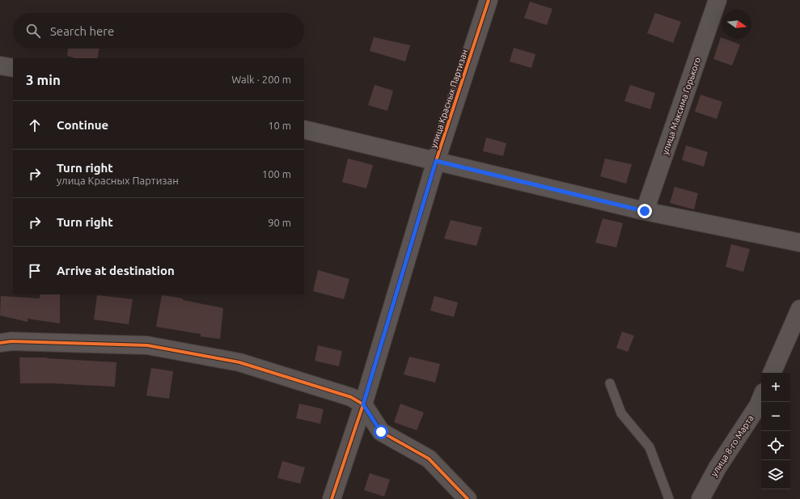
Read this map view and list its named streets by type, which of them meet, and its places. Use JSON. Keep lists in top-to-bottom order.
{
  "streets": {
    "street": ["улица Красных Партизан", "улица Максима Горького", "улица 8-го Марта"]
  },
  "north": "right",
  "page": {
    "search": "Search here",
    "heading": ["3 min", "Walk · 200 m"],
    "list": [
      ["Continue", "10 m"],
      ["Turn right", "улица Красных Партизан", "100 m"],
      ["Turn right", "90 m"],
      "Arrive at destination"
    ],
    "map_buttons": ["+", "−"]
  }
}
